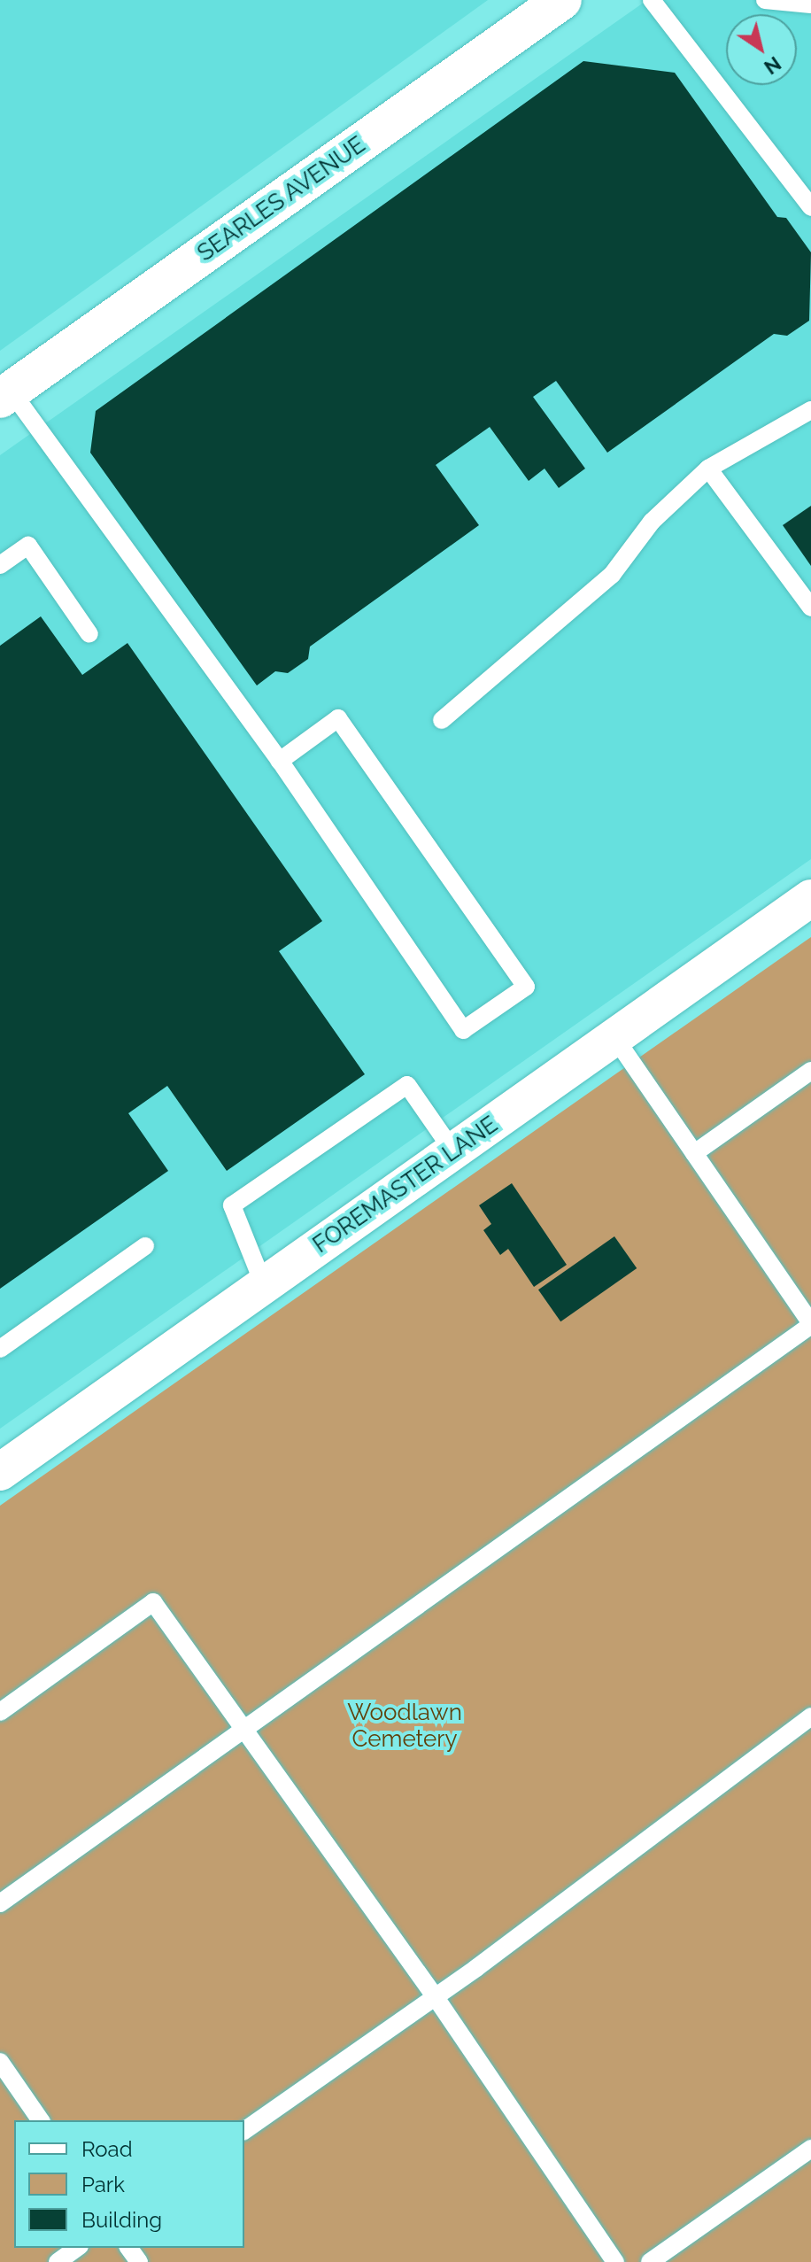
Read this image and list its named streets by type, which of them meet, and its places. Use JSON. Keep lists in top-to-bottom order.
{
  "streets": {
    "street": ["SEARLES AVENUE", "FOREMASTER LANE"]
  },
  "parks": ["Woodlawn Cemetery"],
  "legend": ["Road", "Park", "Building"],
  "north": "bottom right"
}
